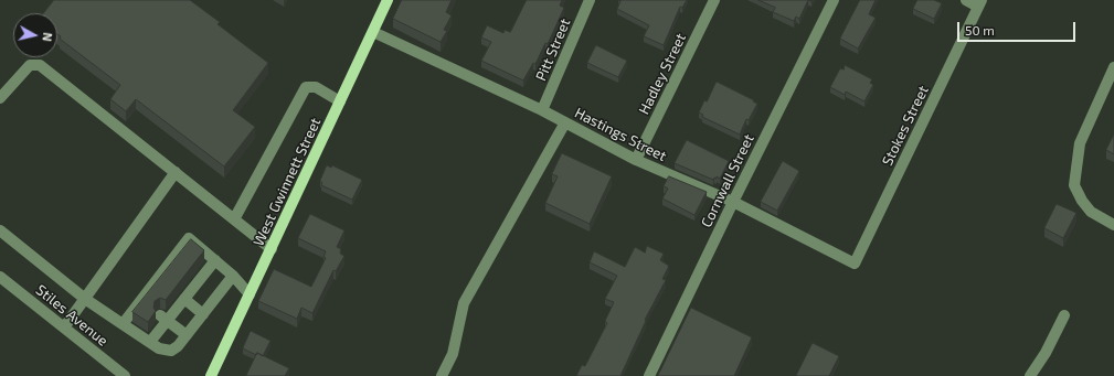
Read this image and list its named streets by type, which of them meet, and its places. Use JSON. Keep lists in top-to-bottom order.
{
  "streets": {
    "main road": ["West Gwinnett Street"],
    "street": [
      "Pitt Street",
      "Hadley Street",
      "Stokes Street",
      "Hastings Street",
      "Cornwall Street",
      "Stiles Avenue"
    ]
  },
  "crossings": [
    ["Pitt Street", "Hastings Street"],
    ["Hadley Street", "Hastings Street"],
    ["Stokes Street", "Hastings Street"],
    ["Hastings Street", "Cornwall Street"],
    ["Hastings Street", "West Gwinnett Street"]
  ],
  "scale_bar": "50 m",
  "north": "right"
}
